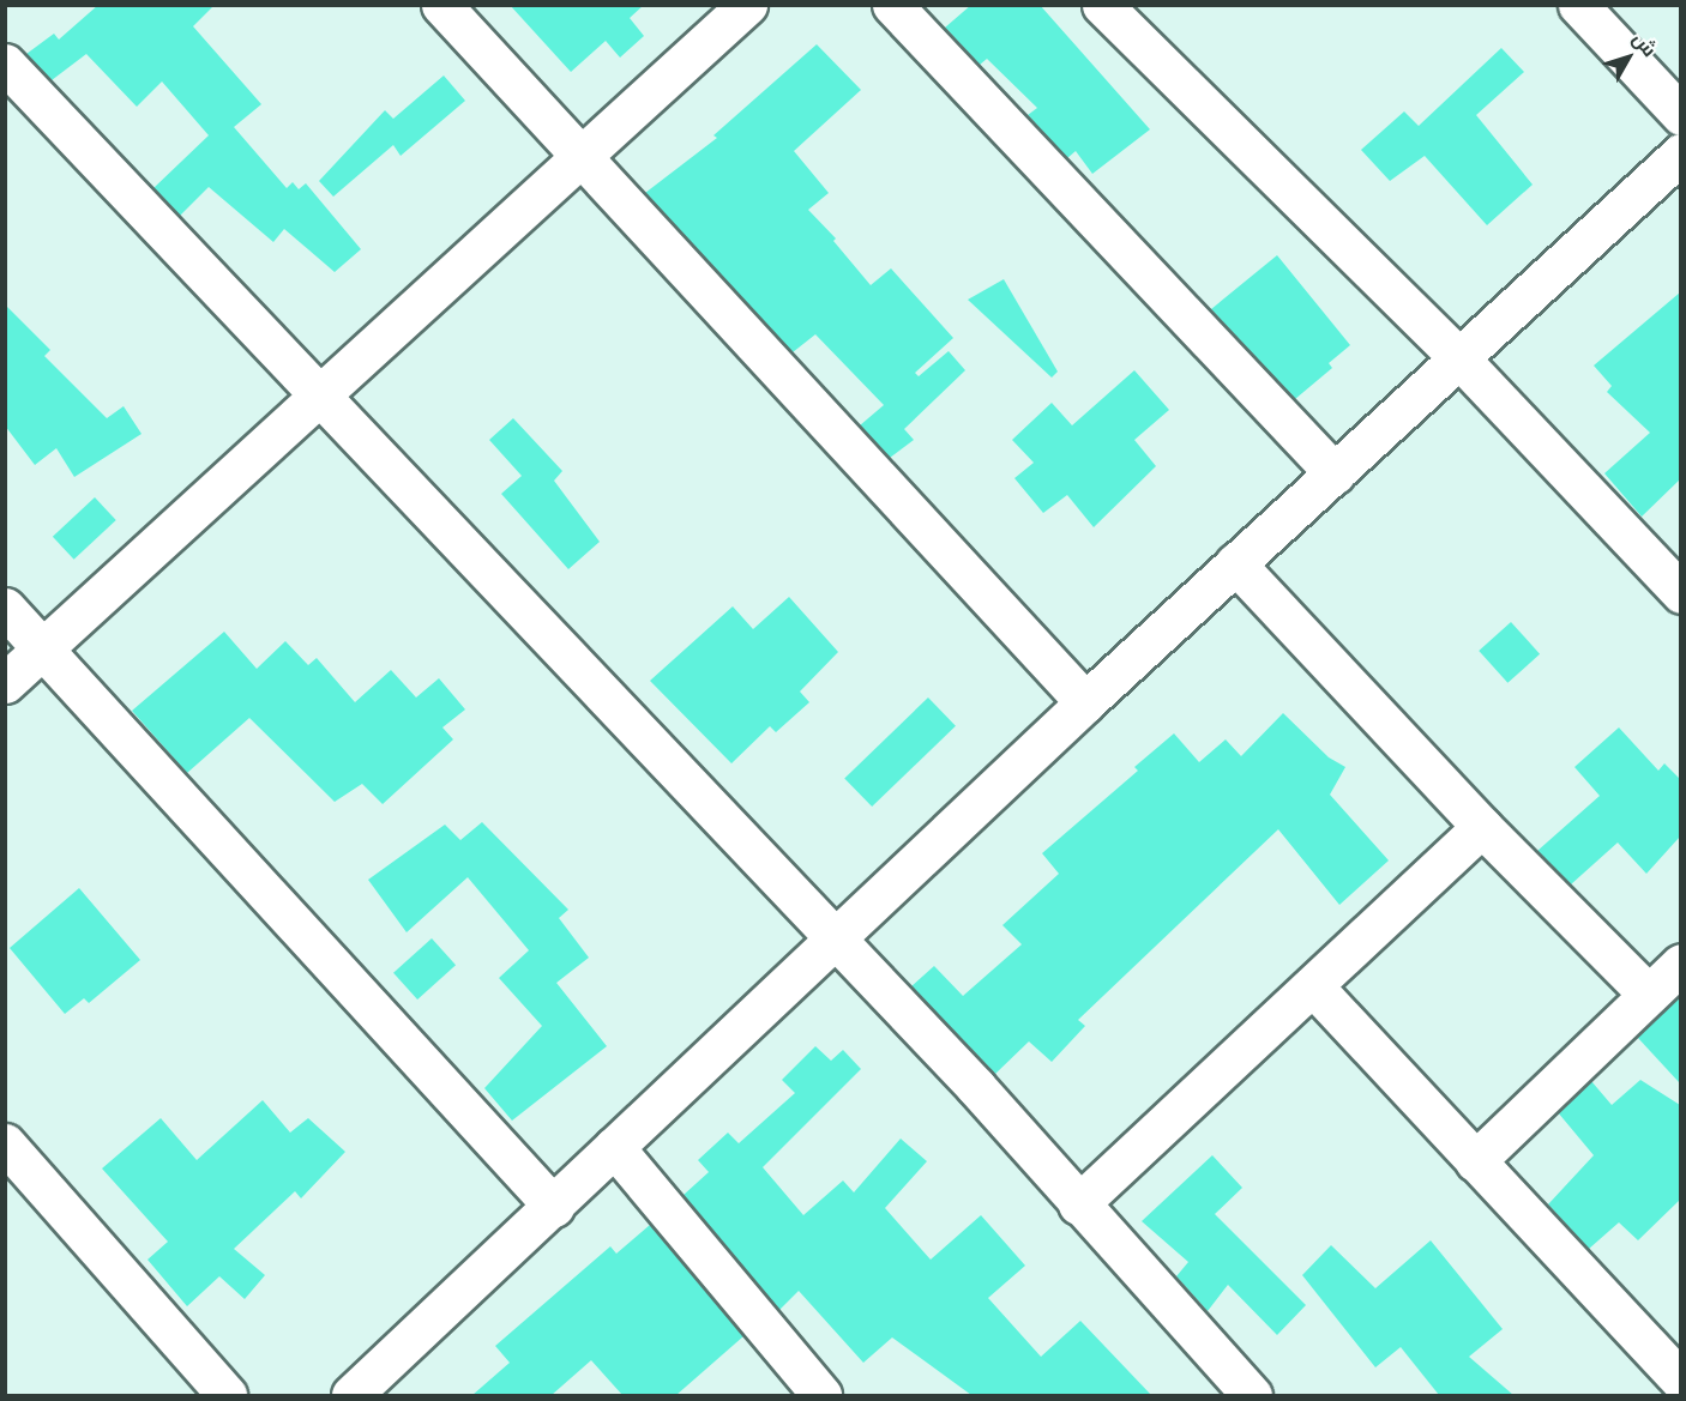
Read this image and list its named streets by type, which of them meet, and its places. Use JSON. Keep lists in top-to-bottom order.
{
  "north": "top right"
}
